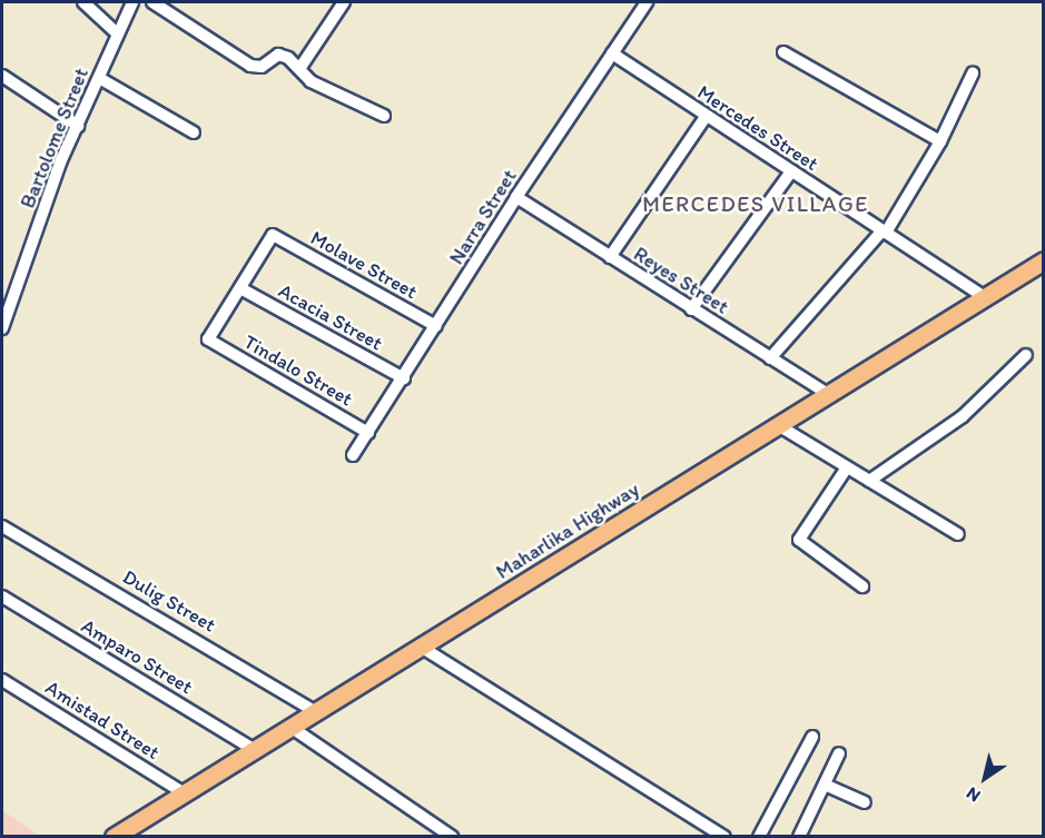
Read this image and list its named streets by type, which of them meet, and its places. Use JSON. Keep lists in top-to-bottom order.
{
  "streets": {
    "highway": ["Maharlika Highway"],
    "street": [
      "Mercedes Street",
      "Bartolome Street",
      "Narra Street",
      "Molave Street",
      "Reyes Street",
      "Acacia Street",
      "Tindalo Street",
      "Dulig Street",
      "Amparo Street",
      "Amistad Street"
    ]
  },
  "crossings": [
    ["Mercedes Street", "Narra Street"],
    ["Mercedes Street", "Maharlika Highway"],
    ["Narra Street", "Molave Street"],
    ["Narra Street", "Reyes Street"],
    ["Narra Street", "Acacia Street"],
    ["Narra Street", "Tindalo Street"],
    ["Molave Street", "Acacia Street"],
    ["Molave Street", "Tindalo Street"],
    ["Reyes Street", "Maharlika Highway"],
    ["Acacia Street", "Tindalo Street"],
    ["Maharlika Highway", "Dulig Street"],
    ["Maharlika Highway", "Amparo Street"],
    ["Maharlika Highway", "Amistad Street"]
  ],
  "districts": ["MERCEDES VILLAGE"],
  "north": "bottom left"
}
